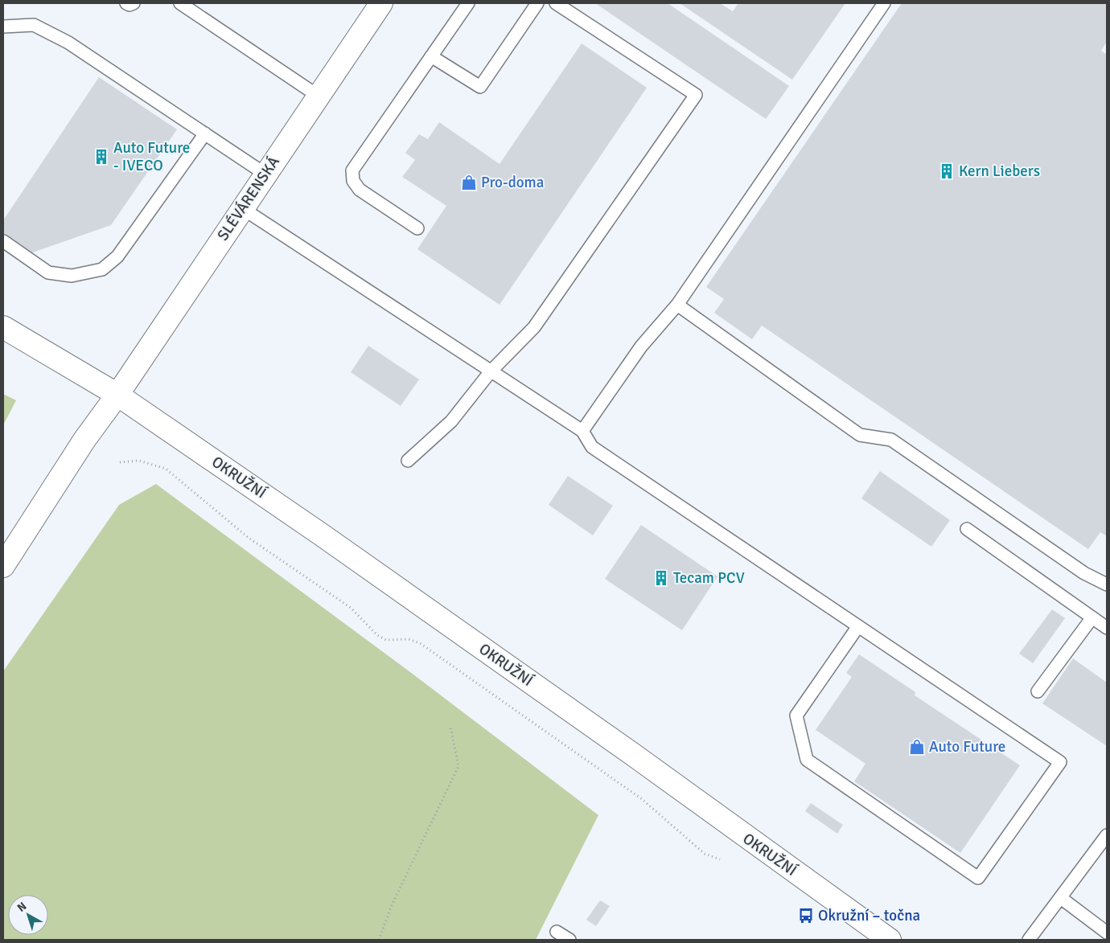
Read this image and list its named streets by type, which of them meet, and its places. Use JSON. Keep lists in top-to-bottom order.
{
  "streets": {
    "main road": ["SLÉVÁRENSKÁ", "OKRUŽNÍ"]
  },
  "crossings": [
    ["SLÉVÁRENSKÁ", "OKRUŽNÍ"]
  ],
  "places": {
    "building": ["Auto Future - IVECO", "Kern Liebers", "Tecam PCV"],
    "shop": ["Pro-doma", "Auto Future"],
    "bus stop": ["Okružní – točna"]
  },
  "north": "top left"
}
